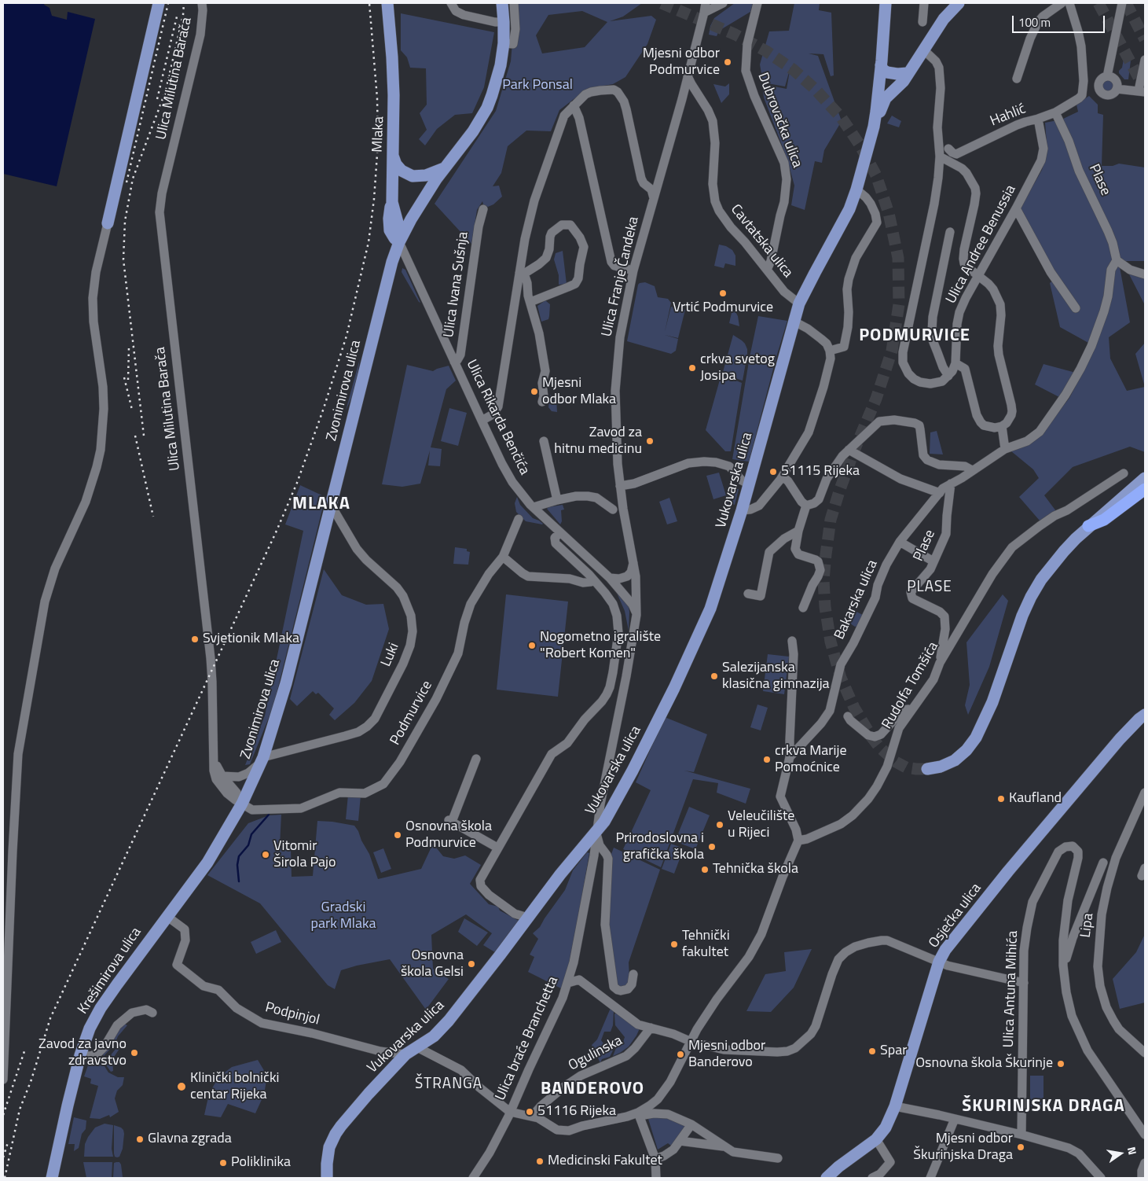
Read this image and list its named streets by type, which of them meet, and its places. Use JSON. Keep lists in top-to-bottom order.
{
  "streets": {
    "main road": [
      "Mlaka",
      "Zvonimirova ulica",
      "Vukovarska ulica",
      "Osječka ulica",
      "Krešimirova ulica"
    ],
    "street": [
      "Ulica Milutina Barača",
      "Hahlić",
      "Dubrovačka ulica",
      "Plase",
      "Cavtatska ulica",
      "Ulica Andree Benussia",
      "Ulica Franje Čandeka",
      "Ulica Ivana Sušnja",
      "Ulica Rikarda Benčića",
      "Bakarska ulica",
      "Luki",
      "Rudolfa Tomšića",
      "Podmurvice",
      "Lipa",
      "Ulica Antuna Mihića",
      "Podpinjol",
      "Ulica braće Branchetta",
      "Ogulinska"
    ]
  },
  "crossings": [
    ["Ulica Milutina Barača", "Zvonimirova ulica"],
    ["Ulica Milutina Barača", "Podmurvice"],
    ["Ulica Milutina Barača", "Krešimirova ulica"],
    ["Hahlić", "Plase"],
    ["Hahlić", "Ulica Andree Benussia"],
    ["Dubrovačka ulica", "Cavtatska ulica"],
    ["Mlaka", "Zvonimirova ulica"],
    ["Mlaka", "Ulica Rikarda Benčića"],
    ["Plase", "Bakarska ulica"],
    ["Plase", "Rudolfa Tomšića"],
    ["Cavtatska ulica", "Ulica Franje Čandeka"],
    ["Cavtatska ulica", "Vukovarska ulica"],
    ["Ulica Franje Čandeka", "Ulica Rikarda Benčića"],
    ["Ulica Franje Čandeka", "Vukovarska ulica"],
    ["Ulica Franje Čandeka", "Ulica braće Branchetta"],
    ["Ulica Ivana Sušnja", "Ulica Rikarda Benčića"],
    ["Zvonimirova ulica", "Ulica Rikarda Benčića"],
    ["Zvonimirova ulica", "Luki"],
    ["Zvonimirova ulica", "Podmurvice"],
    ["Zvonimirova ulica", "Krešimirova ulica"],
    ["Vukovarska ulica", "Podpinjol"],
    ["Vukovarska ulica", "Ulica braće Branchetta"],
    ["Podmurvice", "Krešimirova ulica"],
    ["Krešimirova ulica", "Podpinjol"]
  ],
  "districts": [
    "PODMURVICE",
    "MLAKA",
    "PLASE",
    "ŠTRANGA",
    "BANDEROVO",
    "ŠKURINJSKA DRAGA"
  ],
  "parks": ["Park Ponsal", "Gradski park Mlaka"],
  "places": [
    "Mjesni odbor Podmurvice",
    "Vrtić Podmurvice",
    "crkva svetog Josipa",
    "Mjesni odbor Mlaka",
    "Zavod za hitnu medicinu",
    "51115 Rijeka",
    "Svjetionik Mlaka",
    "Nogometno igralište \"Robert Komen\"",
    "Salezijanska klasična gimnazija",
    "crkva Marije Pomoćnice",
    "Kaufland",
    "Veleučilište u Rijeci",
    "Osnovna škola Podmurvice",
    "Prirodoslovna i grafička škola",
    "Vitomir Širola Pajo",
    "Tehnička škola",
    "Tehnički fakultet",
    "Osnovna škola Gelsi",
    "Spar",
    "Zavod za javno zdravstvo",
    "Mjesni odbor Banderovo",
    "Osnovna škola Škurinje",
    "Klinički bolnički centar Rijeka",
    "51116 Rijeka",
    "Glavna zgrada",
    "Mjesni odbor Škurinjska Draga",
    "Medicinski Fakultet",
    "Poliklinika"
  ],
  "scale_bar": "100 m",
  "north": "right"
}
